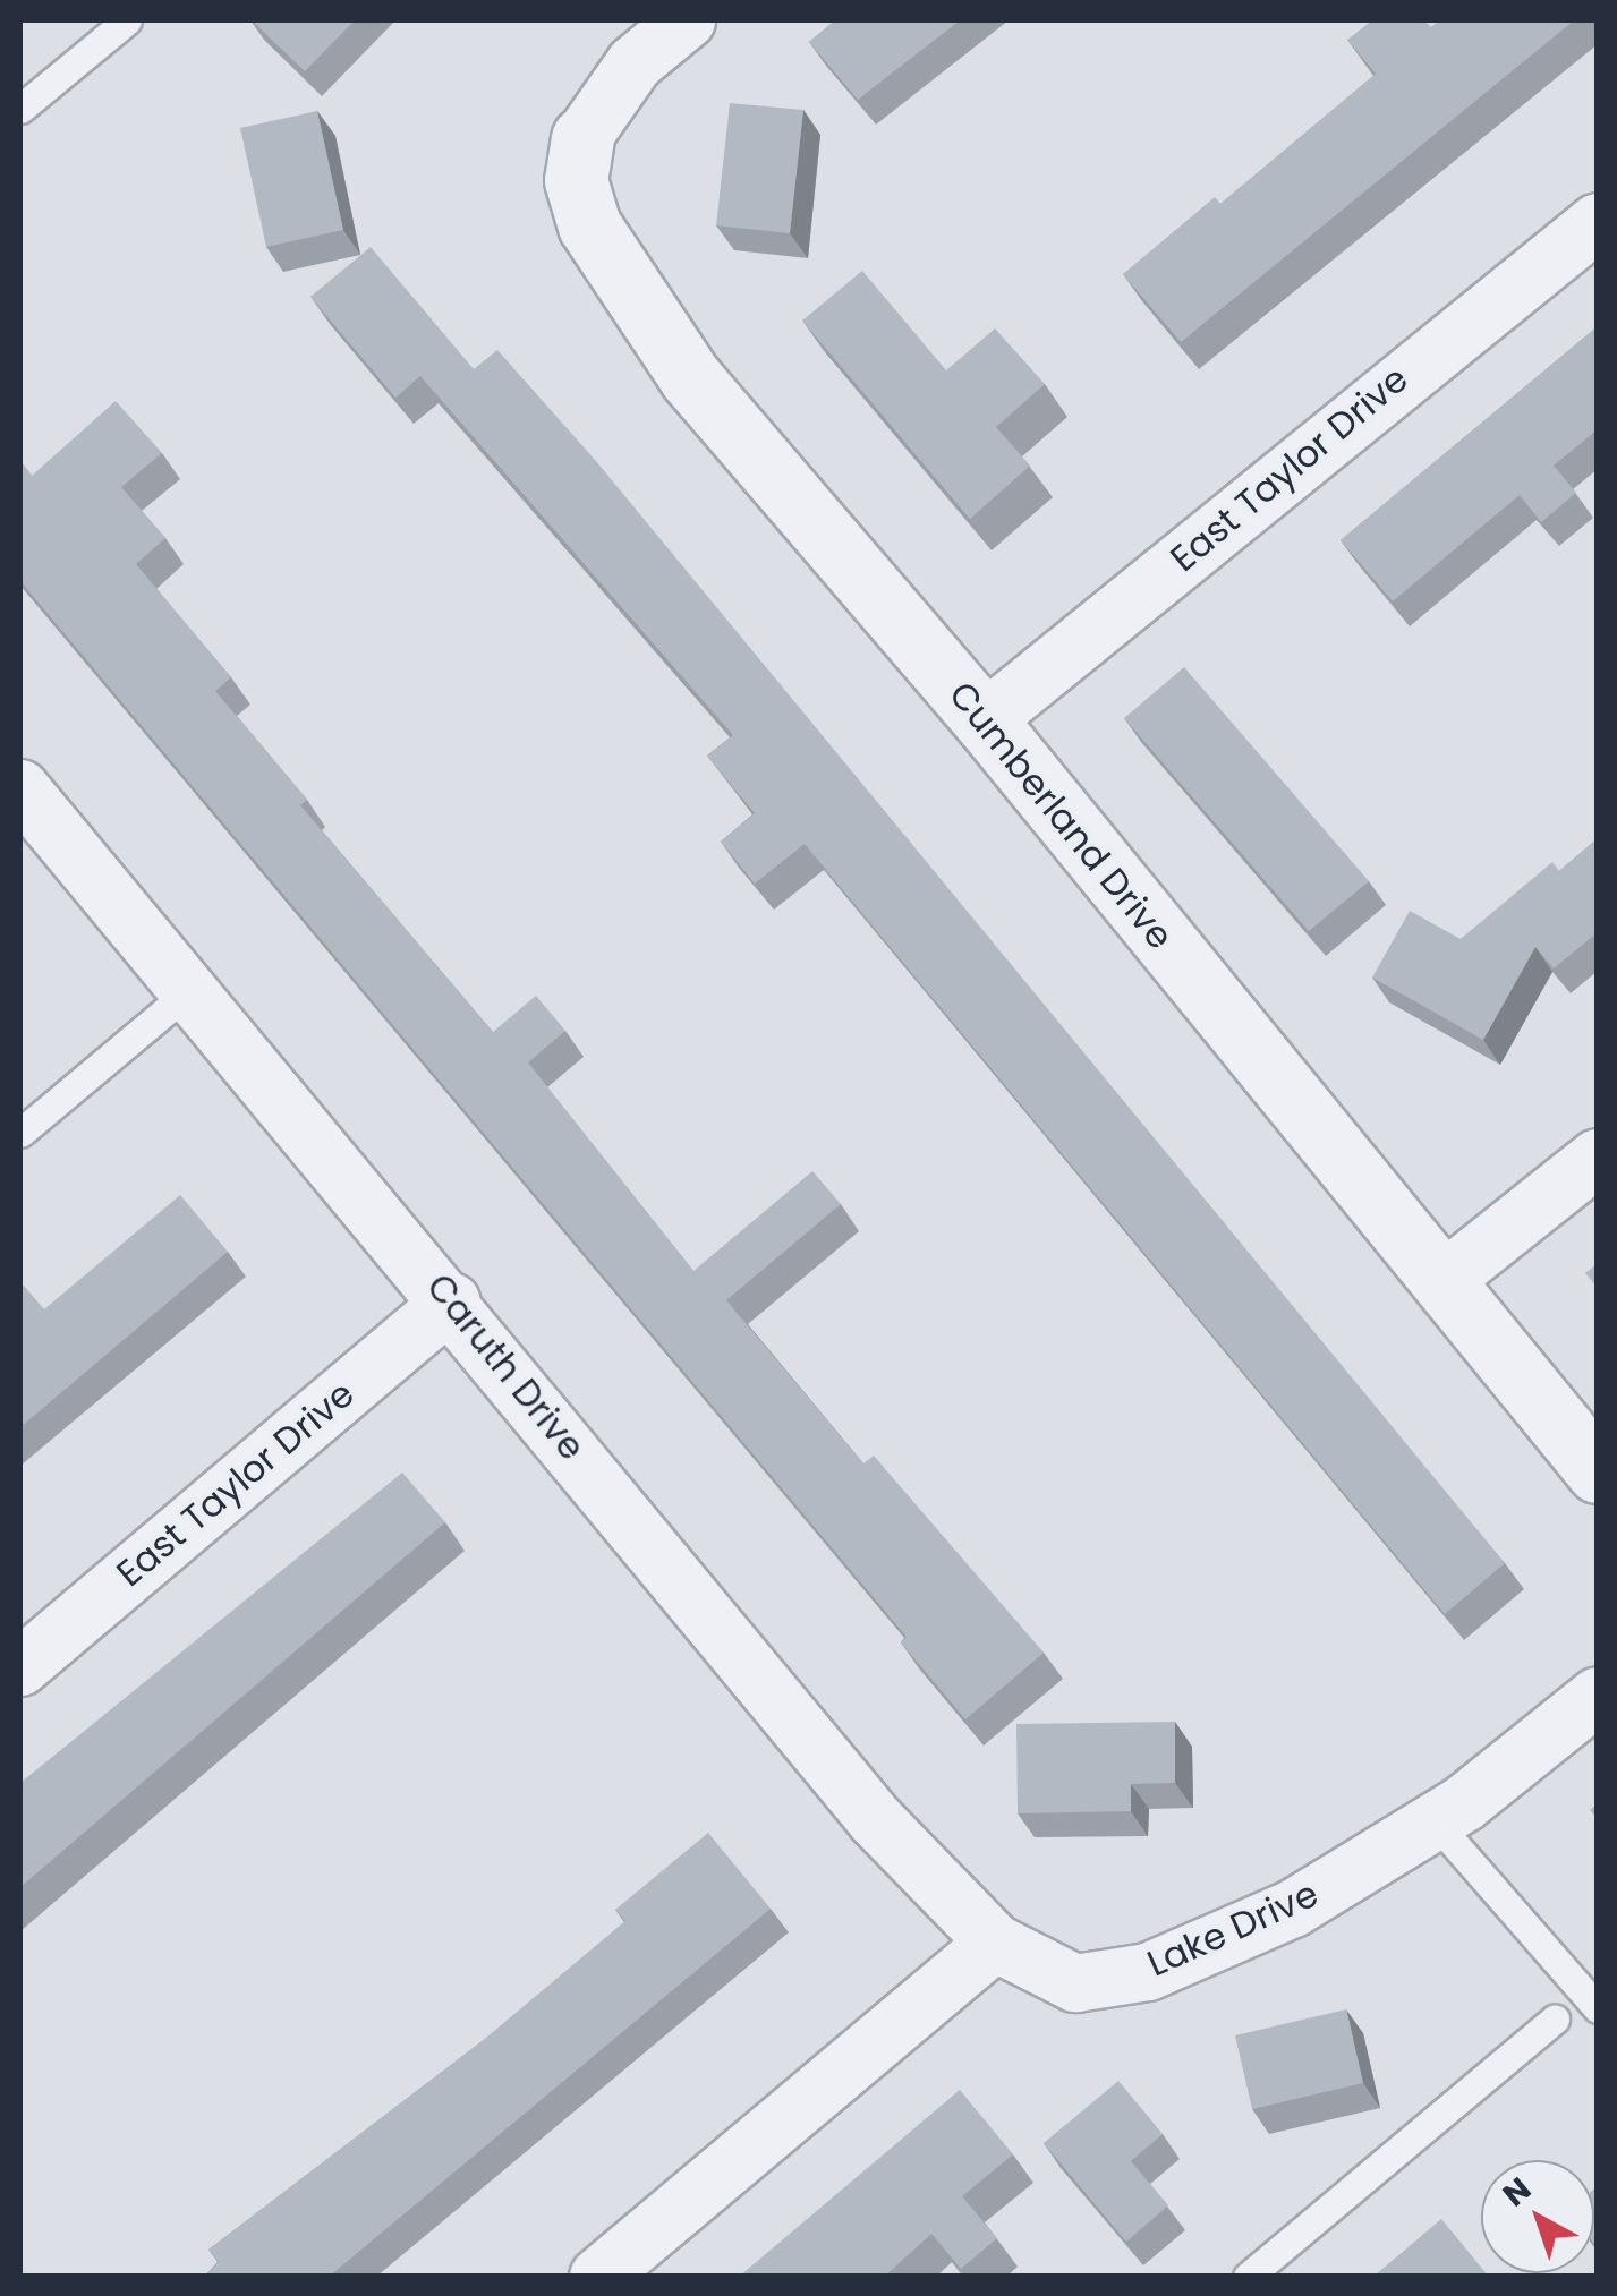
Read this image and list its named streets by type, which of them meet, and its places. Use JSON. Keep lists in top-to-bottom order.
{
  "streets": {
    "street": [
      "East Taylor Drive",
      "Cumberland Drive",
      "Caruth Drive",
      "Lake Drive"
    ]
  },
  "crossings": [
    ["East Taylor Drive", "Cumberland Drive"],
    ["East Taylor Drive", "Caruth Drive"],
    ["Caruth Drive", "Lake Drive"]
  ],
  "north": "top left"
}
